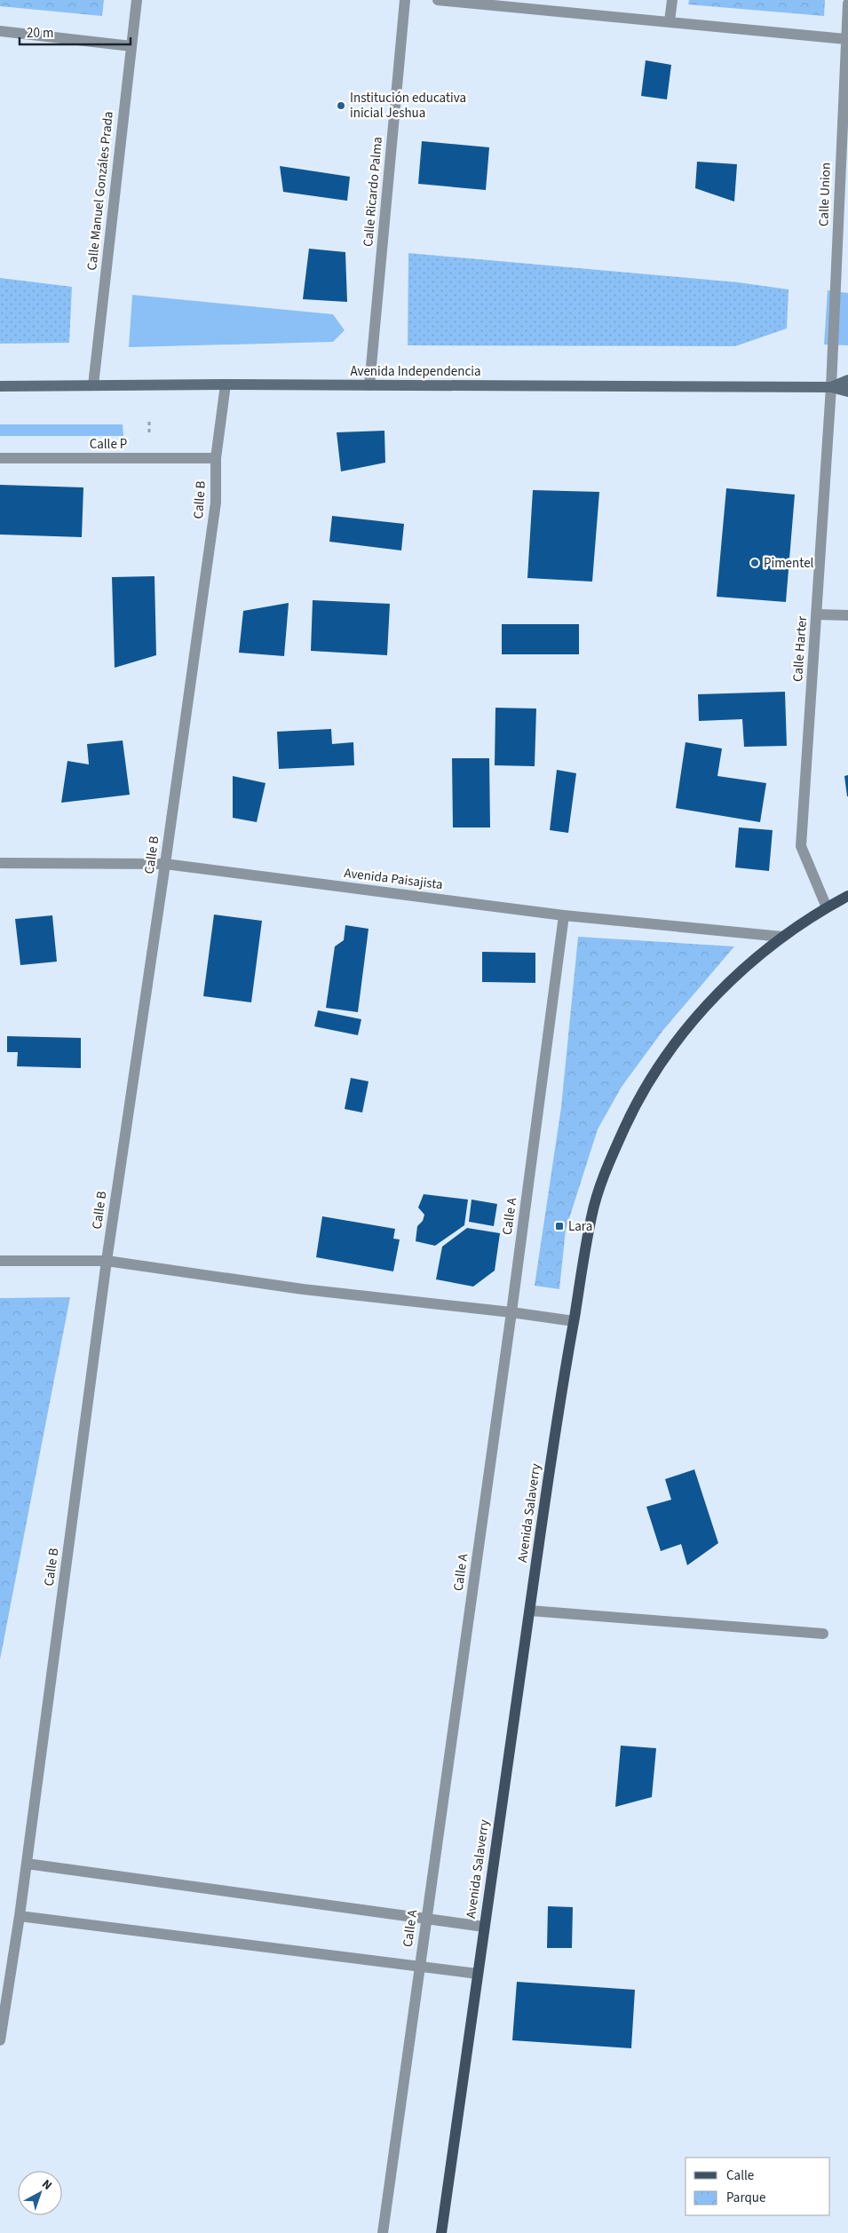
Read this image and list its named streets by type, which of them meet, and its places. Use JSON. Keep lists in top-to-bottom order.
{
  "streets": {
    "main road": ["Avenida Independencia", "Avenida Salaverry"],
    "street": [
      "Calle Manuel Gonzáles Prada",
      "Calle Ricardo Palma",
      "Calle Union",
      "Calle P",
      "Calle B",
      "Calle Harter",
      "Avenida Paisajista",
      "Calle A"
    ]
  },
  "crossings": [
    ["Calle Manuel Gonzáles Prada", "Avenida Independencia"],
    ["Calle Ricardo Palma", "Avenida Independencia"],
    ["Calle Union", "Avenida Independencia"],
    ["Calle Union", "Calle Harter"],
    ["Avenida Independencia", "Calle B"],
    ["Avenida Independencia", "Calle Harter"],
    ["Calle P", "Calle B"],
    ["Calle B", "Avenida Paisajista"],
    ["Calle Harter", "Avenida Salaverry"],
    ["Avenida Paisajista", "Calle A"],
    ["Avenida Paisajista", "Avenida Salaverry"]
  ],
  "places": {
    "other": ["Institución educativa inicial Jeshua", "Pimentel"],
    "transit": ["Lara"]
  },
  "legend": ["Calle", "Parque"],
  "scale_bar": "20 m",
  "north": "top right"
}
